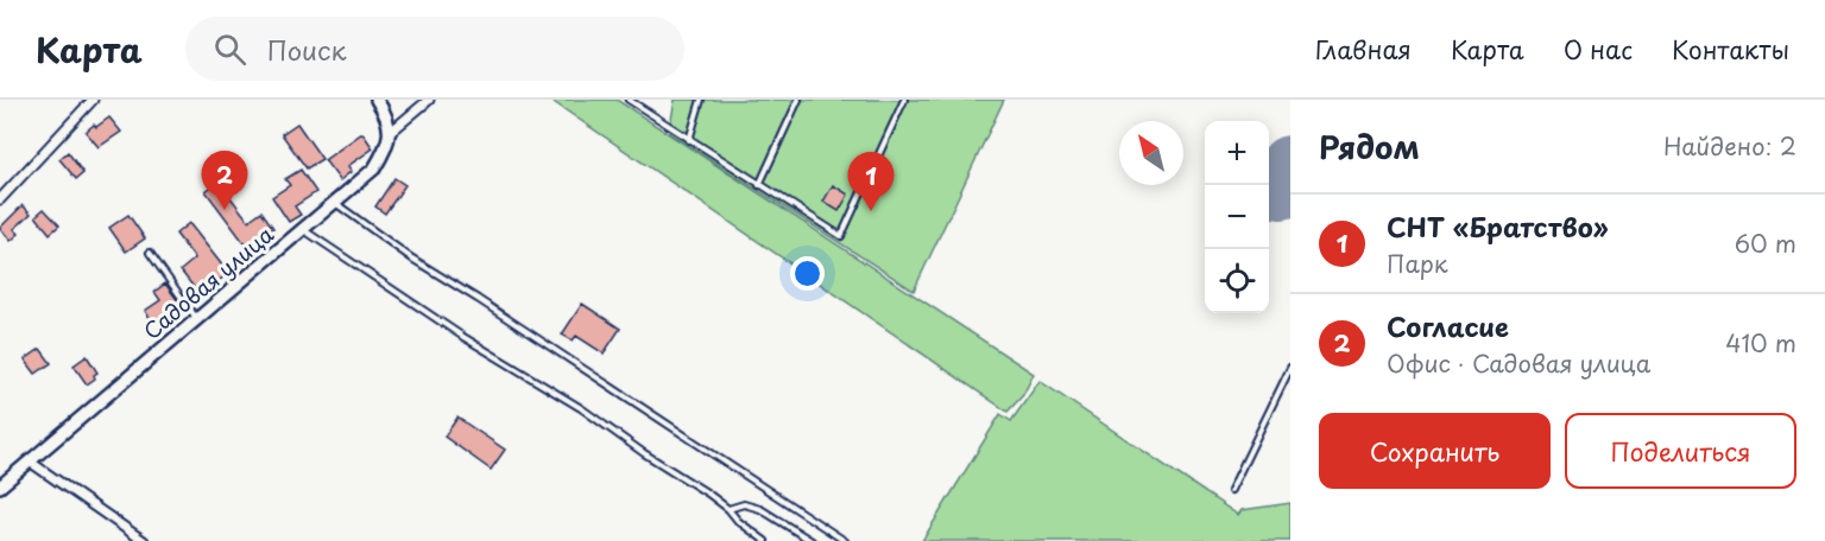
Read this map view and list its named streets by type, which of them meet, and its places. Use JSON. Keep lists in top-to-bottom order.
{
  "streets": {
    "street": ["Садовая улица"]
  },
  "north": "top left",
  "page": {
    "header": "Карта",
    "search": "Поиск",
    "nav": [
      "Главная",
      "Карта",
      "О нас",
      "Контакты"
    ],
    "heading": ["Рядом", "Найдено: 2"],
    "map_buttons": ["+", "−"],
    "pins": ["2", "1"],
    "list": [
      {
        "mark": "1",
        "name": "СНТ «Братство»",
        "note": "Парк",
        "value": "60 m"
      },
      {
        "mark": "2",
        "name": "Согласие",
        "note": "Офис · Садовая улица",
        "value": "410 m"
      }
    ],
    "buttons": ["Сохранить", "Поделиться"]
  }
}
